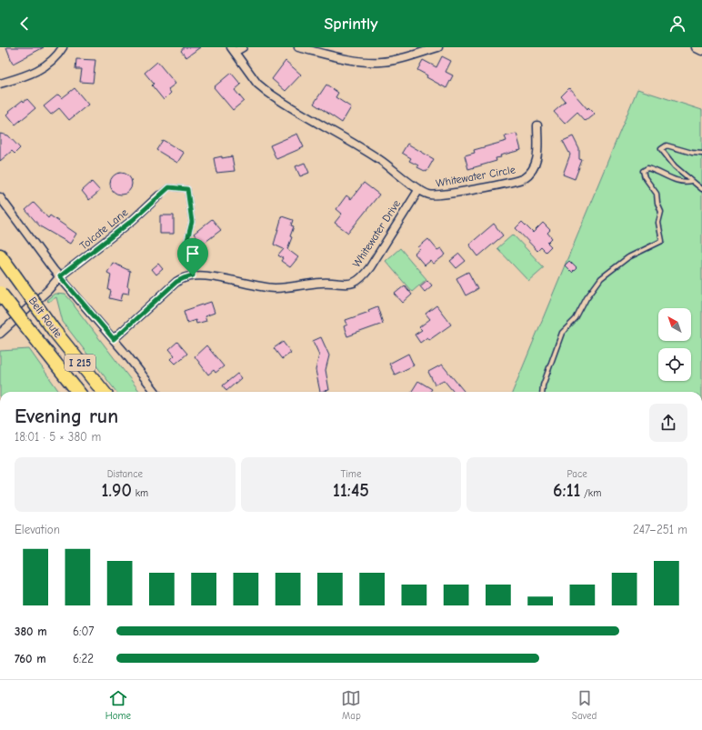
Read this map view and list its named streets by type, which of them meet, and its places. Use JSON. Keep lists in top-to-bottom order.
{
  "streets": {
    "highway": ["Belt Route", "I 215"],
    "street": ["Whitewater Circle", "Tolcate Lane", "Whitewater Drive"]
  },
  "crossings": [
    ["Whitewater Circle", "Whitewater Drive"]
  ],
  "north": "top left",
  "page": {
    "header": "Sprintly",
    "heading": ["Evening run", "18:01 · 5 × 380 m"],
    "stats": [
      ["Distance", "1.90 km"],
      ["Time", "11:45"],
      ["Pace", "6:11 /km"]
    ],
    "chart": ["Elevation", "247–251 m"],
    "list": [
      {
        "name": "380 m",
        "note": "6:07"
      },
      {
        "name": "760 m",
        "note": "6:22"
      }
    ],
    "tabs": ["Home", "Map", "Saved"]
  }
}
